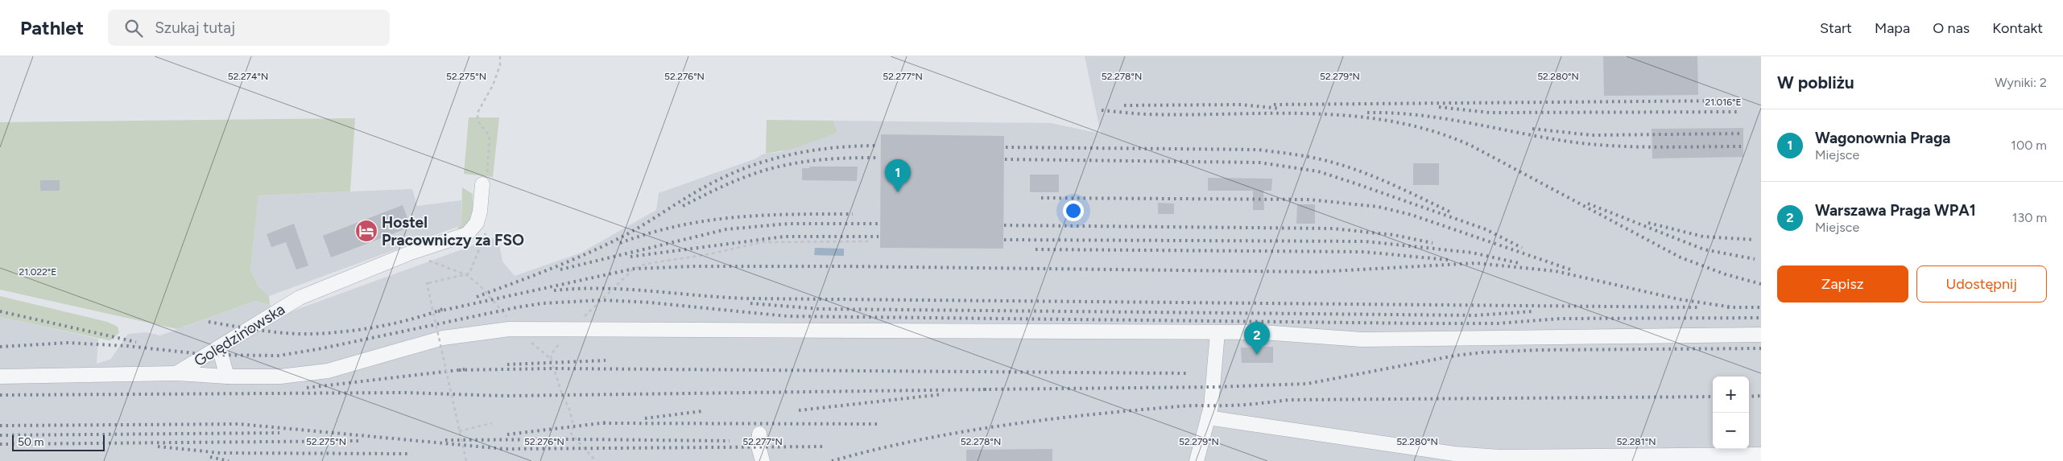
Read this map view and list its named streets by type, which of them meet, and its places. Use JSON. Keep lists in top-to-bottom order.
{
  "streets": {
    "lane": ["Golędzinowska"]
  },
  "places": {
    "hotel": ["Hostel Pracowniczy za FSO"]
  },
  "scale_bar": "50 m",
  "page": {
    "header": "Pathlet",
    "search": "Szukaj tutaj",
    "nav": [
      "Start",
      "Mapa",
      "O nas",
      "Kontakt"
    ],
    "heading": ["W pobliżu", "Wyniki: 2"],
    "list": [
      {
        "mark": "1",
        "name": "Wagonownia Praga",
        "note": "Miejsce",
        "value": "100 m"
      },
      {
        "mark": "2",
        "name": "Warszawa Praga WPA1",
        "note": "Miejsce",
        "value": "130 m"
      }
    ],
    "pins": ["1", "2"],
    "buttons": ["Zapisz", "Udostępnij"],
    "map_buttons": ["+", "−"],
    "scale": "50 m"
  },
  "coordinates": [
    "52.278°N",
    "52.274°N",
    "52.275°N",
    "52.276°N",
    "52.277°N",
    "52.279°N",
    "52.280°N",
    "21.016°E",
    "21.022°E",
    "52.281°N"
  ]
}
